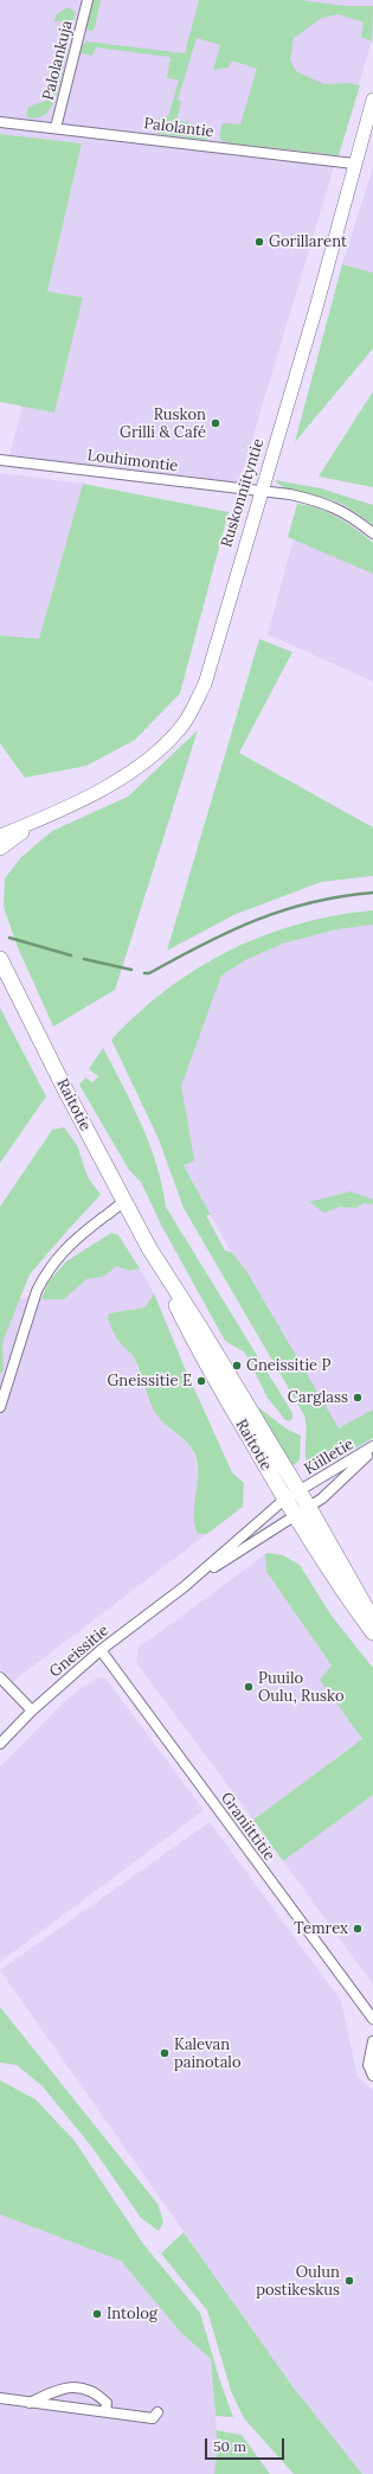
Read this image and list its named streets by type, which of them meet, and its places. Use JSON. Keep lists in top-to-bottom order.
{
  "streets": {
    "main road": ["Raitotie"],
    "street": [
      "Palolankuja",
      "Palolantie",
      "Louhimontie",
      "Ruskonniityntie",
      "Kiilletie",
      "Gneissitie",
      "Graniittitie"
    ]
  },
  "crossings": [
    ["Palolankuja", "Palolantie"],
    ["Palolantie", "Ruskonniityntie"],
    ["Louhimontie", "Ruskonniityntie"],
    ["Raitotie", "Kiilletie"],
    ["Raitotie", "Gneissitie"],
    ["Kiilletie", "Gneissitie"],
    ["Gneissitie", "Graniittitie"]
  ],
  "places": [
    "Gorillarent",
    "Ruskon Grilli & Café",
    "Gneissitie P",
    "Gneissitie E",
    "Carglass",
    "Puuilo Oulu, Rusko",
    "Temrex",
    "Kalevan painotalo",
    "Oulun postikeskus",
    "Intolog"
  ],
  "scale_bar": "50 m"
}
